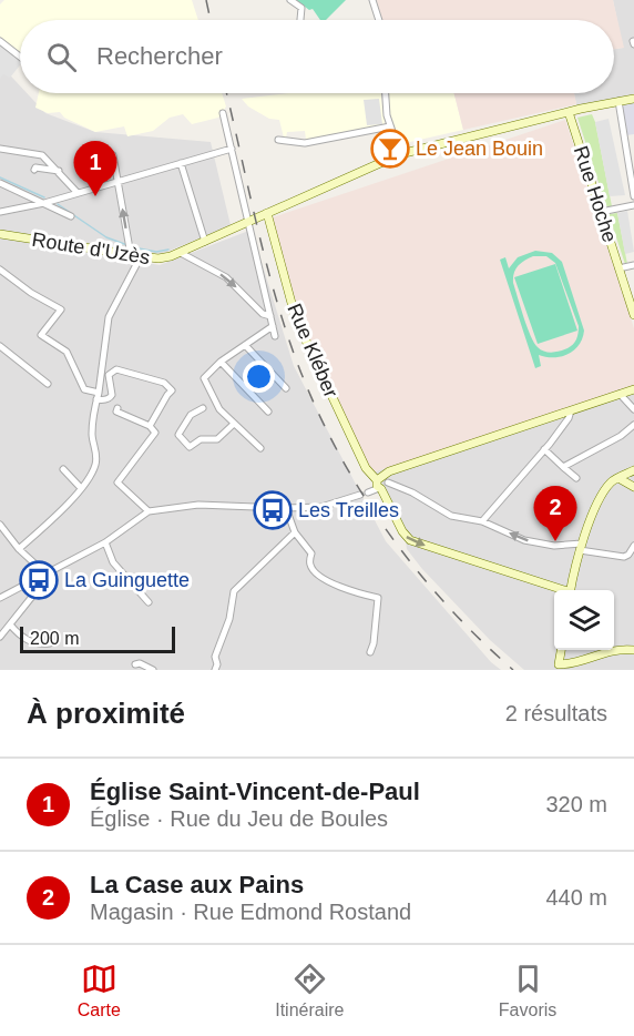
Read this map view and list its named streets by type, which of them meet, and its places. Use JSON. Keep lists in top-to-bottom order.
{
  "streets": {
    "street": ["Rue Hoche", "Route d'Uzès", "Rue Kléber"]
  },
  "crossings": [
    ["Rue Hoche", "Route d'Uzès"],
    ["Route d'Uzès", "Rue Kléber"]
  ],
  "places": {
    "bar": ["Le Jean Bouin"],
    "bus stop": ["Les Treilles", "La Guinguette"]
  },
  "scale_bar": "200 m",
  "page": {
    "search": "Rechercher",
    "pins": ["1", "2"],
    "scale": "200 m",
    "heading": ["À proximité", "2 résultats"],
    "list": [
      {
        "mark": "1",
        "name": "Église Saint-Vincent-de-Paul",
        "note": "Église · Rue du Jeu de Boules",
        "value": "320 m"
      },
      {
        "mark": "2",
        "name": "La Case aux Pains",
        "note": "Magasin · Rue Edmond Rostand",
        "value": "440 m"
      }
    ],
    "nav": ["Carte", "Itinéraire", "Favoris"]
  }
}
